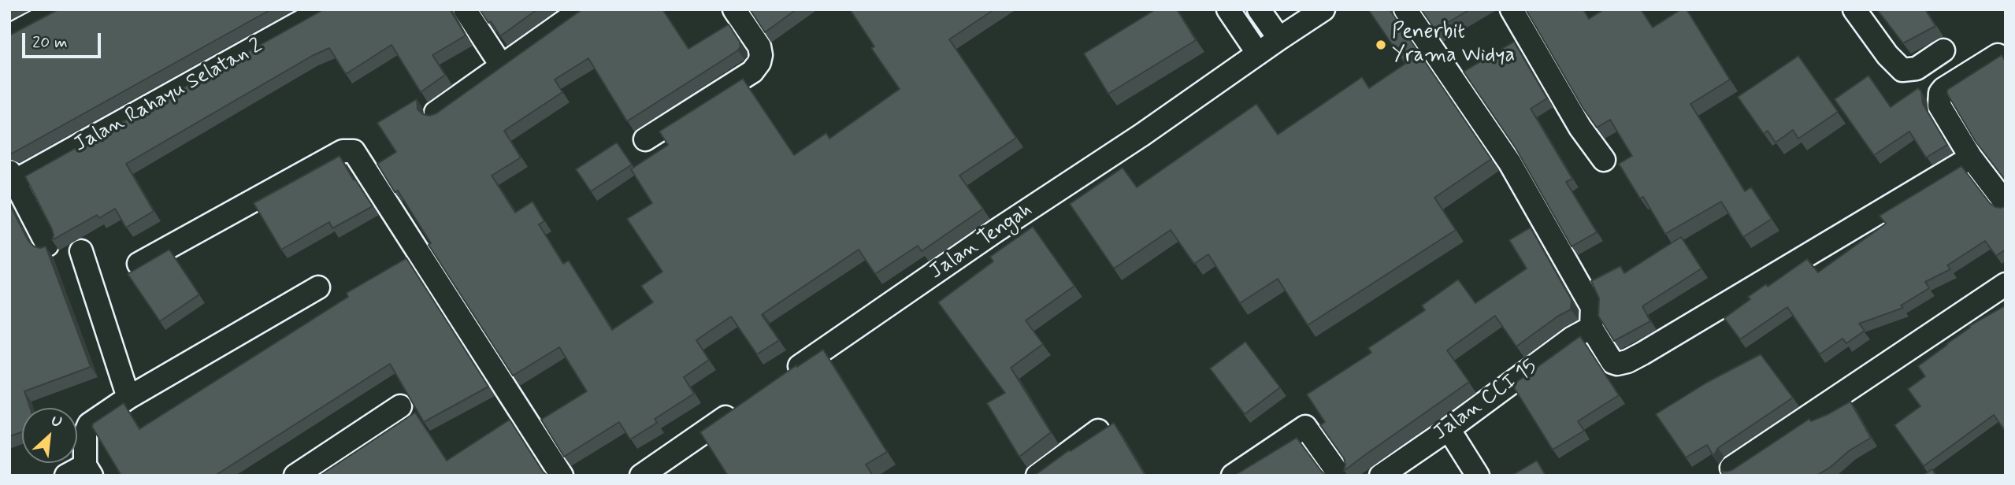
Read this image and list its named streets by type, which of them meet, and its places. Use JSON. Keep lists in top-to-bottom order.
{
  "streets": {
    "street": ["Jalan Rahayu Selatan 2", "Jalan Tengah", "Jalan CCI 15"]
  },
  "places": ["Penerbit Yrama Widya"],
  "scale_bar": "20 m",
  "north": "top right"
}
